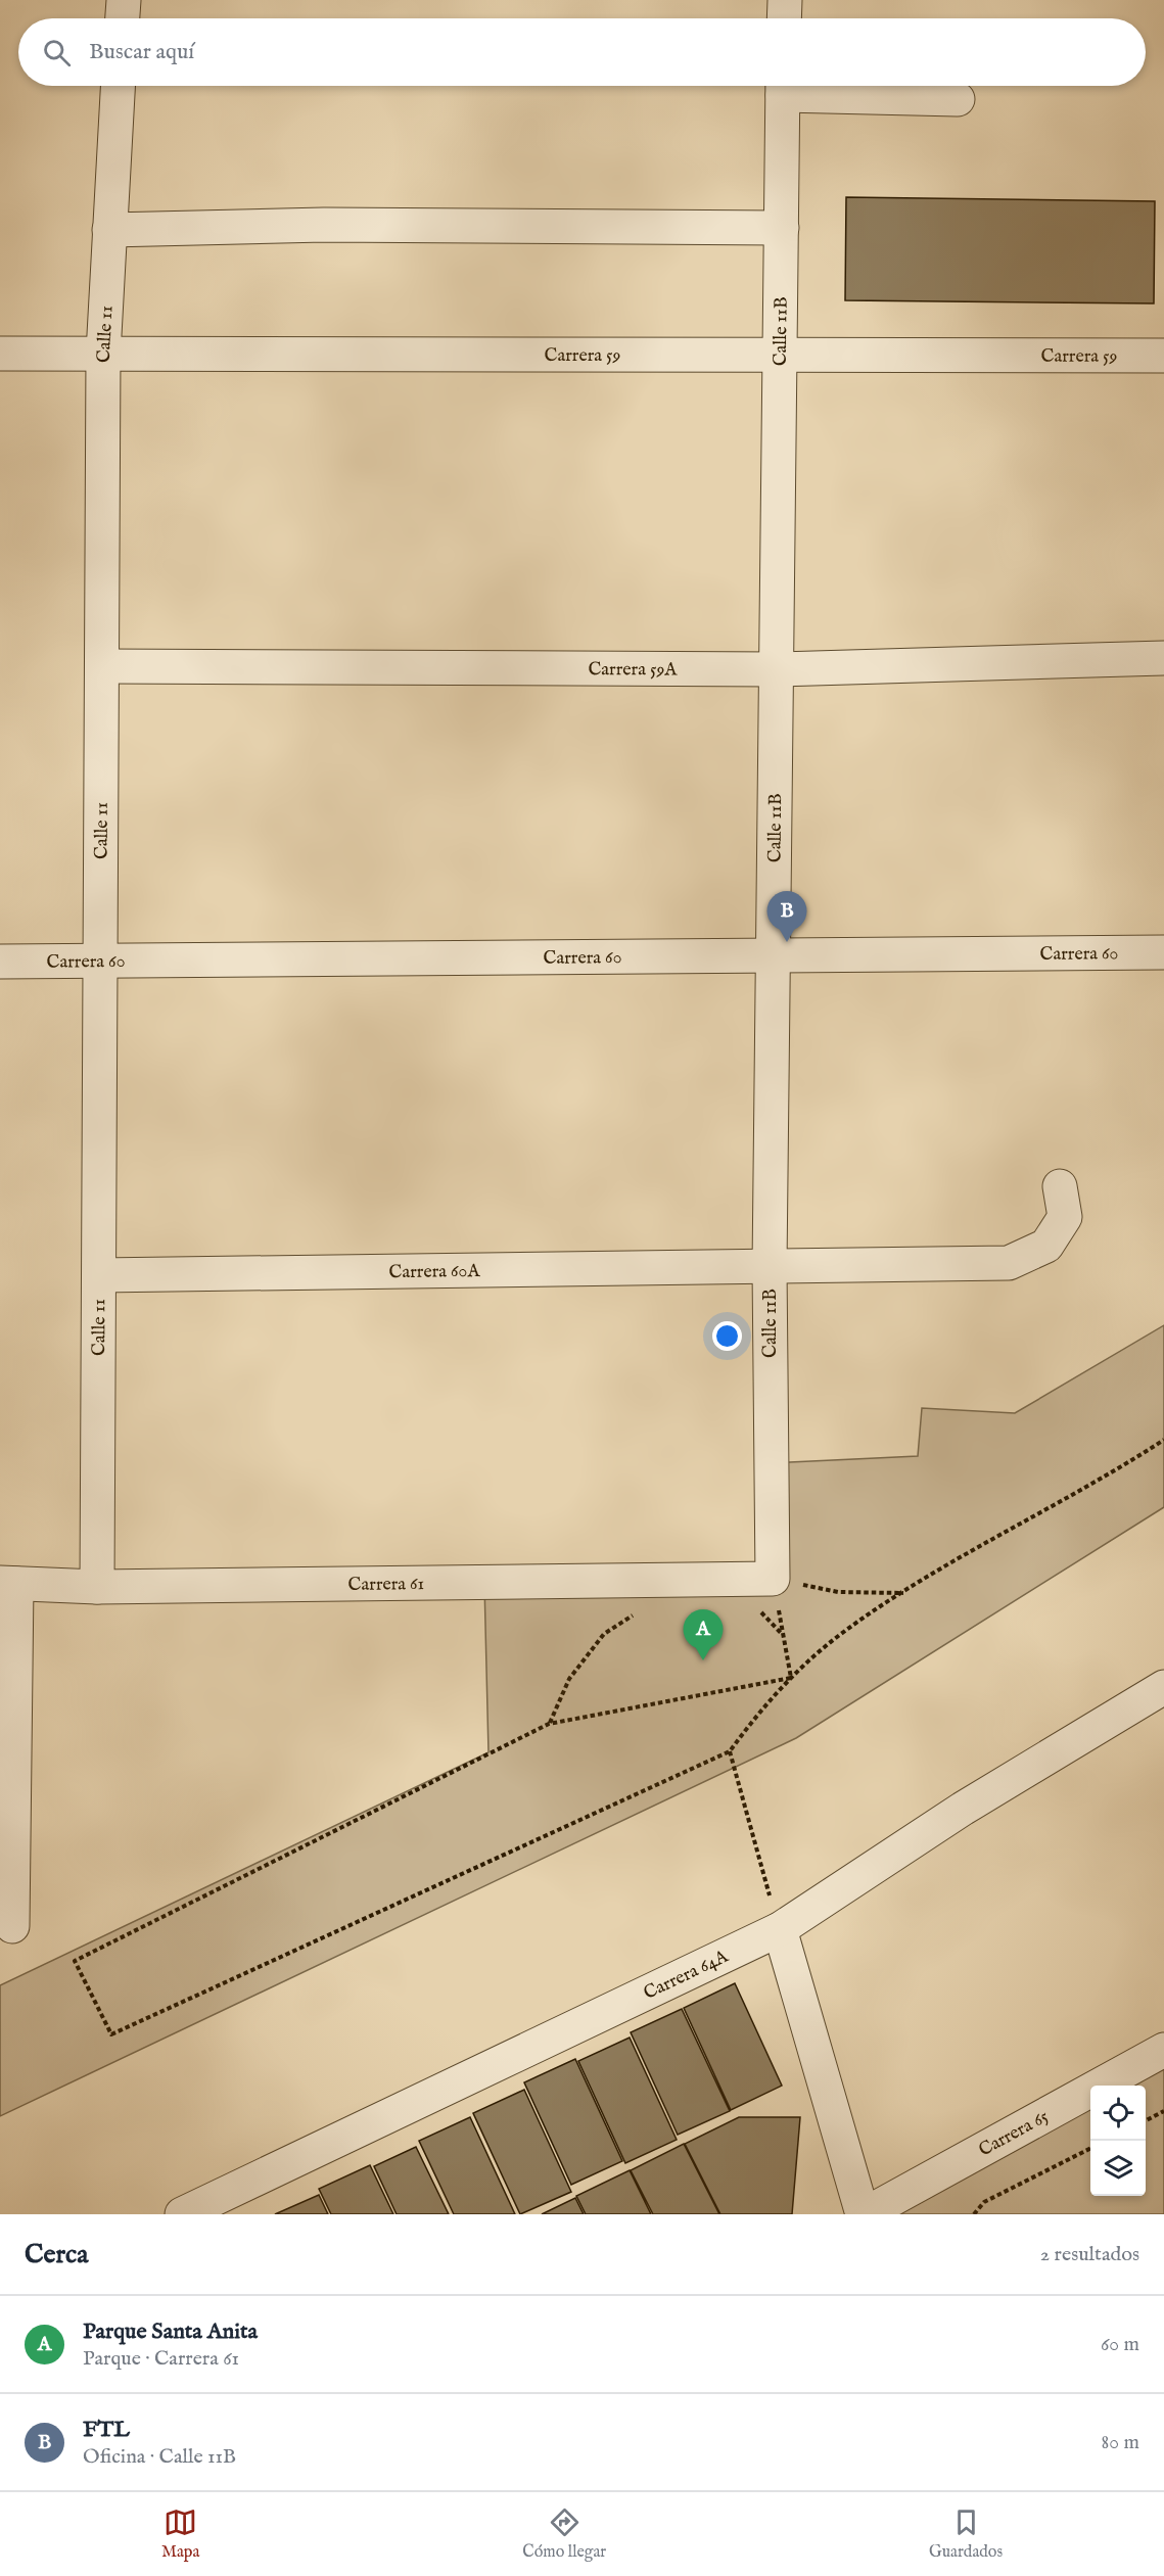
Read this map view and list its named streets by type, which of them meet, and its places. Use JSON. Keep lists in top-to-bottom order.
{
  "streets": {
    "street": [
      "Calle 11B",
      "Calle 11",
      "Carrera 59",
      "Carrera 59A",
      "Carrera 60",
      "Carrera 60A",
      "Carrera 61",
      "Carrera 64A",
      "Carrera 65"
    ]
  },
  "crossings": [
    ["Calle 11B", "Carrera 59"],
    ["Calle 11B", "Carrera 59A"],
    ["Calle 11B", "Carrera 60"],
    ["Calle 11B", "Carrera 60A"],
    ["Calle 11B", "Carrera 61"],
    ["Calle 11", "Carrera 59"],
    ["Calle 11", "Carrera 59A"],
    ["Calle 11", "Carrera 60"],
    ["Calle 11", "Carrera 60A"],
    ["Calle 11", "Carrera 61"]
  ],
  "page": {
    "search": "Buscar aquí",
    "pins": ["B", "A"],
    "heading": ["Cerca", "2 resultados"],
    "list": [
      {
        "mark": "A",
        "name": "Parque Santa Anita",
        "note": "Parque · Carrera 61",
        "value": "60 m"
      },
      {
        "mark": "B",
        "name": "FTL",
        "note": "Oficina · Calle 11B",
        "value": "80 m"
      }
    ],
    "nav": ["Mapa", "Cómo llegar", "Guardados"]
  }
}
